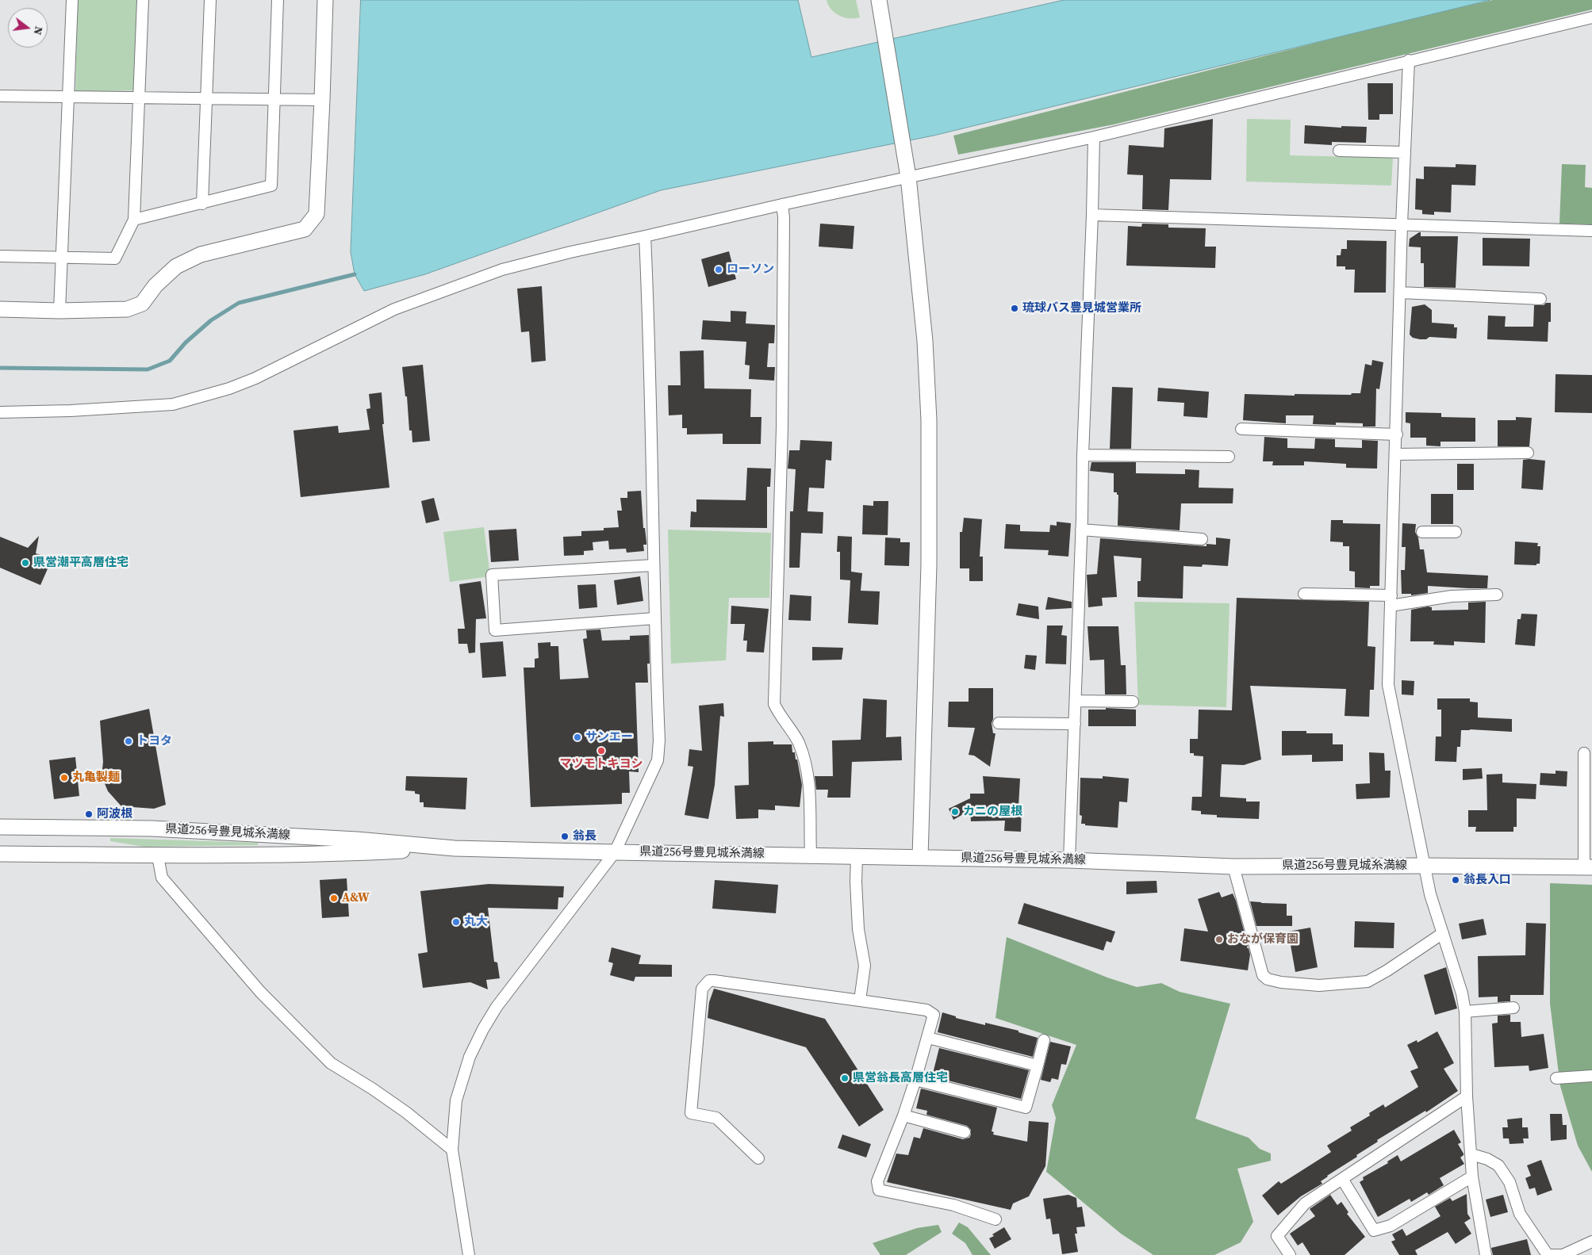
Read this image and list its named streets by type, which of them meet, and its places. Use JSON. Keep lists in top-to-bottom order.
{
  "streets": {
    "main road": ["県道256号豊見城糸満線"]
  },
  "places": [
    "ローソン",
    "琉球バス豊見城営業所",
    "県営潮平高層住宅",
    "サンエー",
    "トヨタ",
    "マツモトキヨシ",
    "丸亀製麺",
    "カニの屋根",
    "阿波根",
    "翁長",
    "翁長入口",
    "A&W",
    "丸大",
    "おなが保育園",
    "県営翁長高層住宅"
  ],
  "north": "right"
}
